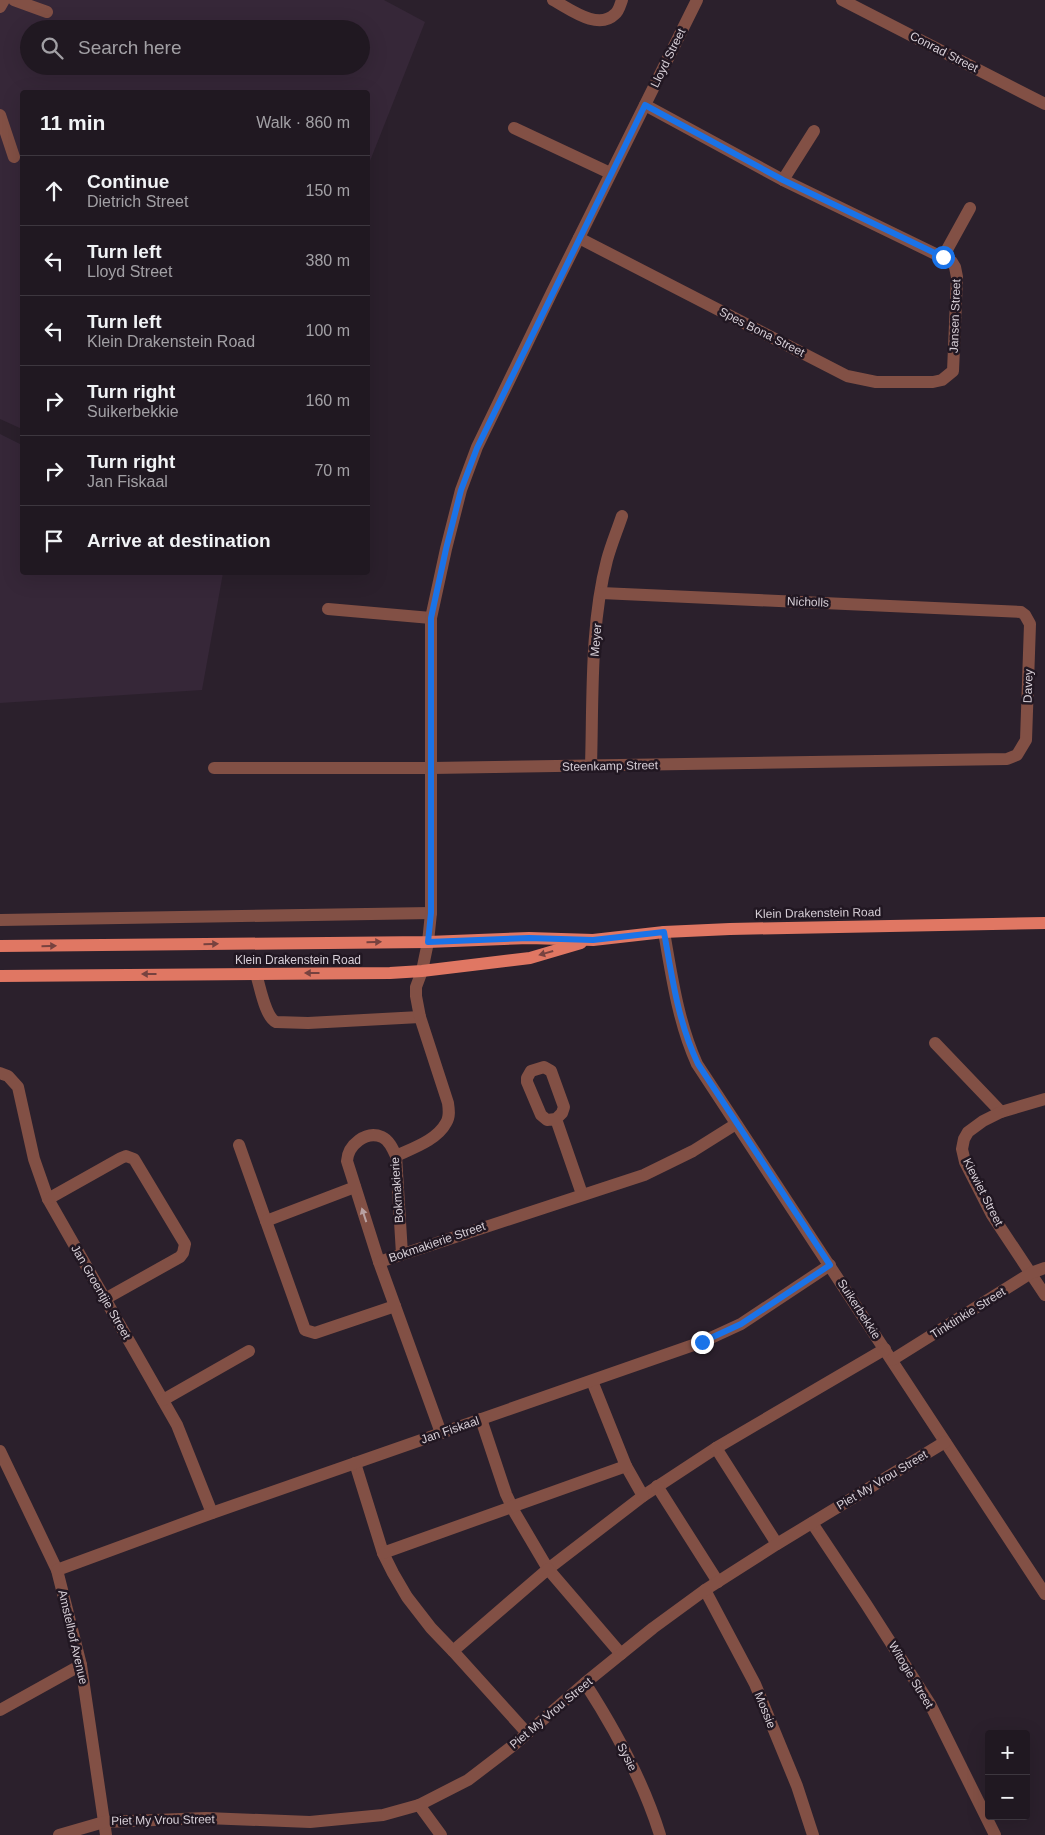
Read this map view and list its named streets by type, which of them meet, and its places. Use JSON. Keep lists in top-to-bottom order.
{
  "streets": {
    "main road": ["Klein Drakenstein Road"],
    "street": [
      "Conrad Street",
      "Lloyd Street",
      "Jansen Street",
      "Spes Bona Street",
      "Nicholls",
      "Meyer",
      "Davey",
      "Steenkamp Street",
      "Bokmakierie",
      "Kiewiet Street",
      "Bokmakierie Street",
      "Jan Groentjie Street",
      "Suikerbekkie",
      "Tinktinkie Street",
      "Jan Fiskaal",
      "Piet My Vrou Street",
      "Amstelhof Avenue",
      "Witogie Street",
      "Mossie",
      "Sysie"
    ]
  },
  "crossings": [
    ["Lloyd Street", "Spes Bona Street"],
    ["Lloyd Street", "Steenkamp Street"],
    ["Lloyd Street", "Klein Drakenstein Road"],
    ["Lloyd Street", "Bokmakierie"],
    ["Jansen Street", "Spes Bona Street"],
    ["Nicholls", "Meyer"],
    ["Nicholls", "Davey"],
    ["Meyer", "Steenkamp Street"],
    ["Davey", "Steenkamp Street"],
    ["Klein Drakenstein Road", "Suikerbekkie"],
    ["Bokmakierie", "Bokmakierie Street"],
    ["Kiewiet Street", "Tinktinkie Street"],
    ["Bokmakierie Street", "Suikerbekkie"],
    ["Bokmakierie Street", "Jan Fiskaal"],
    ["Jan Groentjie Street", "Jan Fiskaal"],
    ["Suikerbekkie", "Tinktinkie Street"],
    ["Suikerbekkie", "Jan Fiskaal"],
    ["Suikerbekkie", "Piet My Vrou Street"],
    ["Jan Fiskaal", "Amstelhof Avenue"],
    ["Piet My Vrou Street", "Amstelhof Avenue"],
    ["Piet My Vrou Street", "Witogie Street"],
    ["Piet My Vrou Street", "Mossie"],
    ["Piet My Vrou Street", "Sysie"]
  ],
  "page": {
    "search": "Search here",
    "heading": ["11 min", "Walk · 860 m"],
    "list": [
      ["Continue", "Dietrich Street", "150 m"],
      ["Turn left", "Lloyd Street", "380 m"],
      ["Turn left", "Klein Drakenstein Road", "100 m"],
      ["Turn right", "Suikerbekkie", "160 m"],
      ["Turn right", "Jan Fiskaal", "70 m"],
      "Arrive at destination"
    ],
    "map_buttons": ["+", "−"]
  }
}
